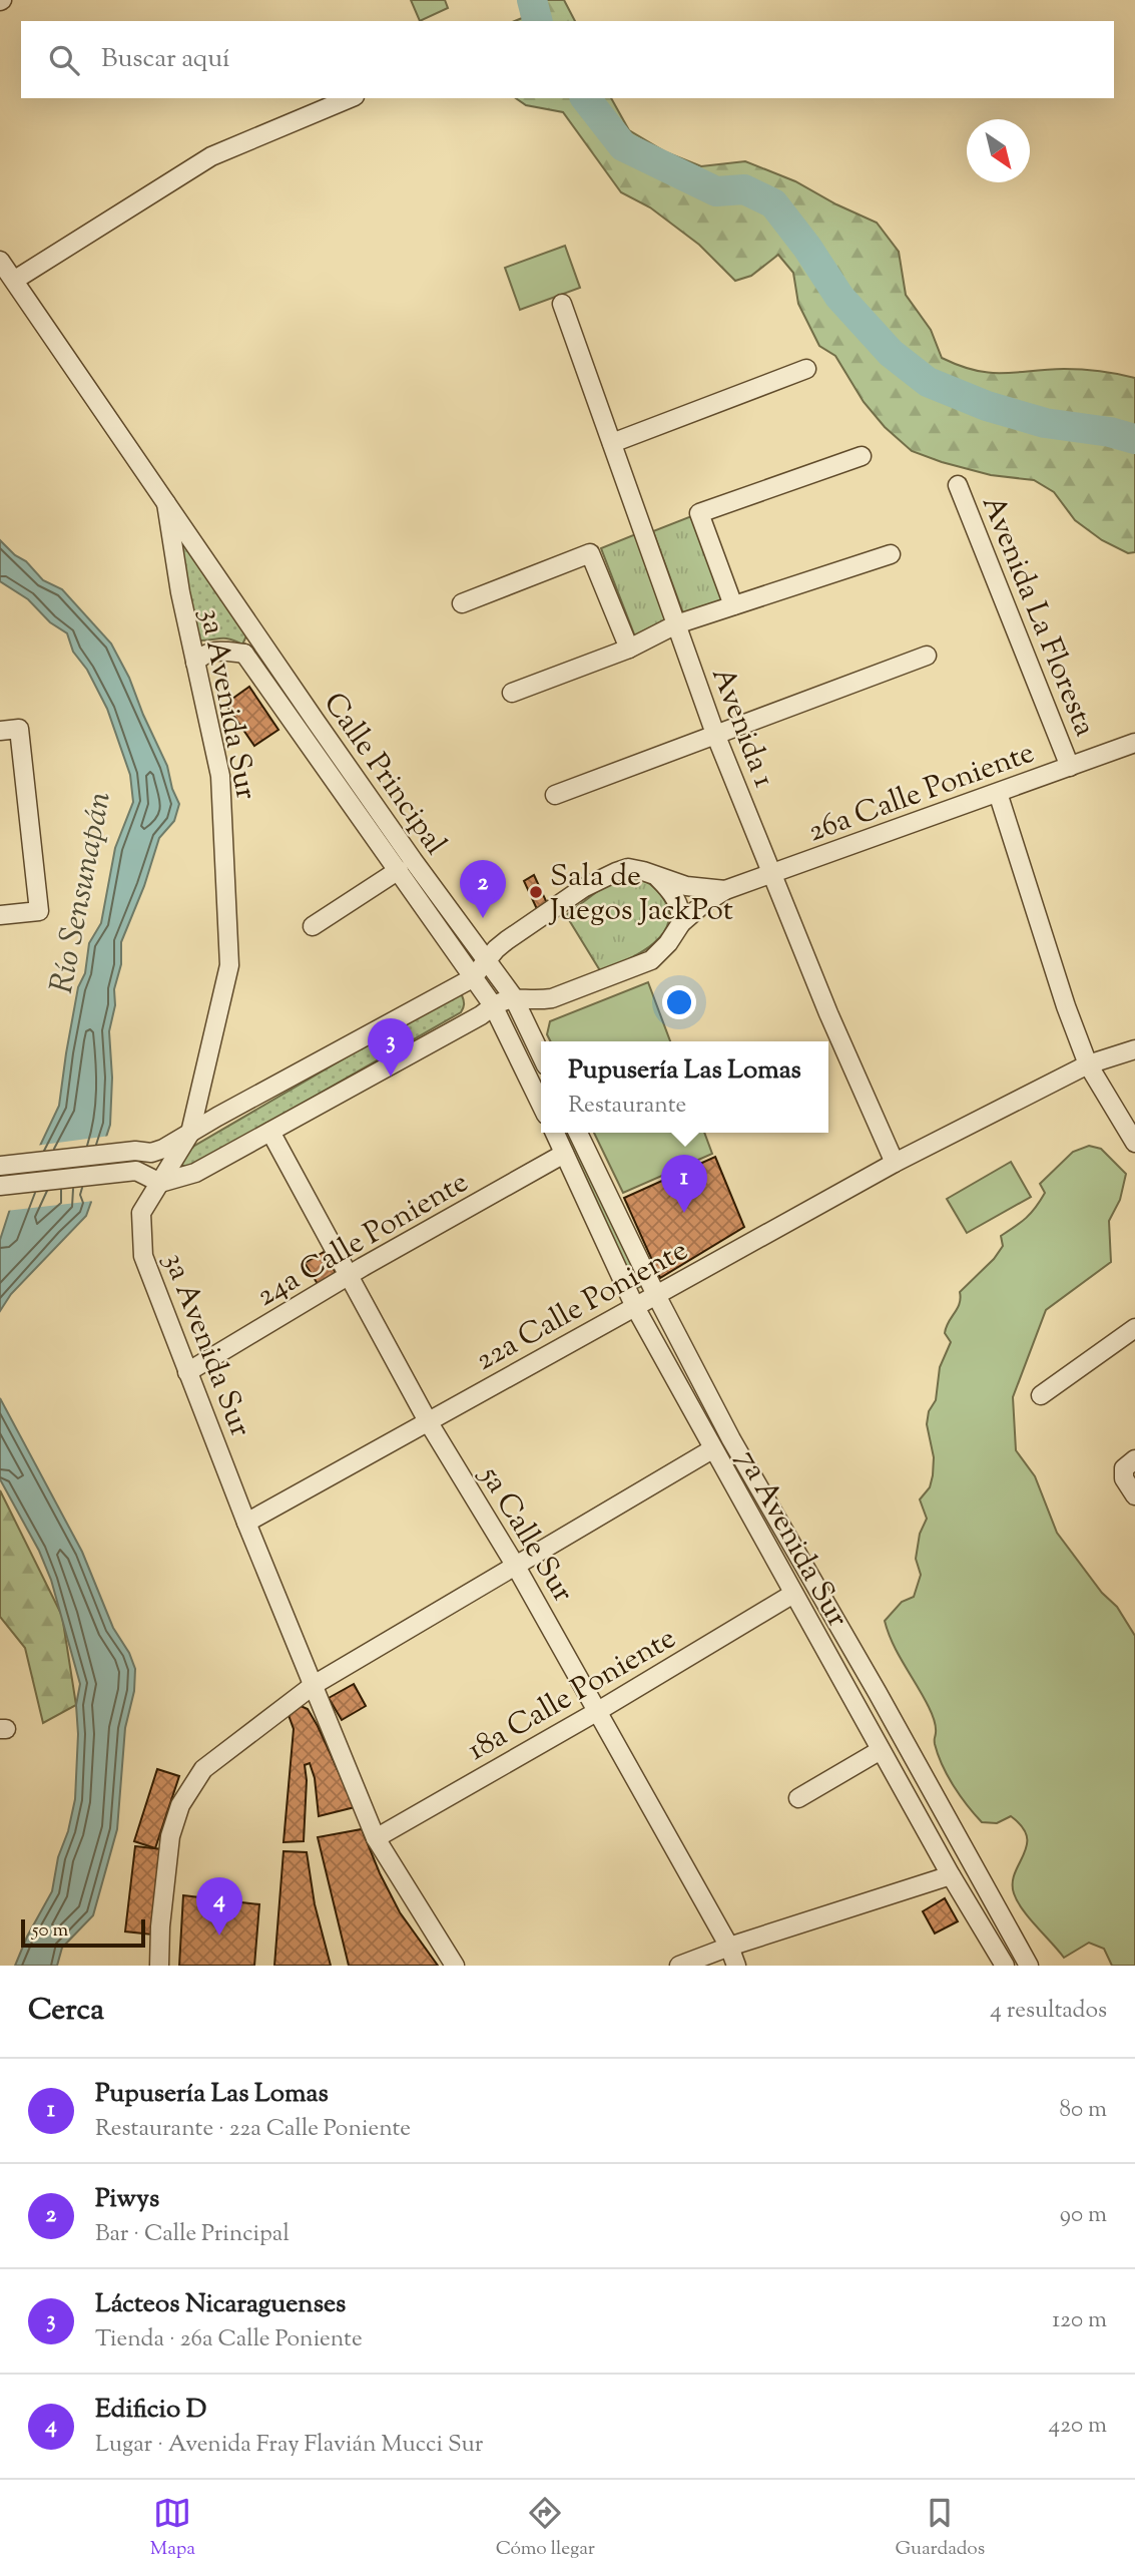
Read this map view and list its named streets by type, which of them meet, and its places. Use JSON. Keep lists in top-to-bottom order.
{
  "streets": {
    "street": [
      "Avenida La Floresta",
      "3a Avenida Sur",
      "Avenida 1",
      "Calle Principal",
      "26a Calle Poniente",
      "24a Calle Poniente",
      "22a Calle Poniente",
      "5a Calle Sur",
      "7a Avenida Sur",
      "18a Calle Poniente"
    ]
  },
  "crossings": [
    ["Avenida La Floresta", "26a Calle Poniente"],
    ["3a Avenida Sur", "Calle Principal"],
    ["3a Avenida Sur", "26a Calle Poniente"],
    ["3a Avenida Sur", "24a Calle Poniente"],
    ["3a Avenida Sur", "22a Calle Poniente"],
    ["3a Avenida Sur", "18a Calle Poniente"],
    ["Avenida 1", "26a Calle Poniente"],
    ["Avenida 1", "22a Calle Poniente"],
    ["Calle Principal", "26a Calle Poniente"],
    ["26a Calle Poniente", "5a Calle Sur"],
    ["24a Calle Poniente", "5a Calle Sur"],
    ["24a Calle Poniente", "7a Avenida Sur"],
    ["22a Calle Poniente", "5a Calle Sur"],
    ["22a Calle Poniente", "7a Avenida Sur"],
    ["5a Calle Sur", "18a Calle Poniente"],
    ["7a Avenida Sur", "18a Calle Poniente"]
  ],
  "water": ["Río Sensunapán"],
  "places": ["Sala de Juegos JackPot"],
  "scale_bar": "50 m",
  "north": "bottom right",
  "page": {
    "search": "Buscar aquí",
    "pins": [
      "2",
      "3",
      "1",
      "4"
    ],
    "popup": ["Pupusería Las Lomas", "Restaurante"],
    "scale": "50 m",
    "heading": ["Cerca", "4 resultados"],
    "list": [
      {
        "mark": "1",
        "name": "Pupusería Las Lomas",
        "note": "Restaurante · 22a Calle Poniente",
        "value": "80 m"
      },
      {
        "mark": "2",
        "name": "Piwys",
        "note": "Bar · Calle Principal",
        "value": "90 m"
      },
      {
        "mark": "3",
        "name": "Lácteos Nicaraguenses",
        "note": "Tienda · 26a Calle Poniente",
        "value": "120 m"
      },
      {
        "mark": "4",
        "name": "Edificio D",
        "note": "Lugar · Avenida Fray Flavián Mucci Sur",
        "value": "420 m"
      }
    ],
    "nav": ["Mapa", "Cómo llegar", "Guardados"]
  }
}
